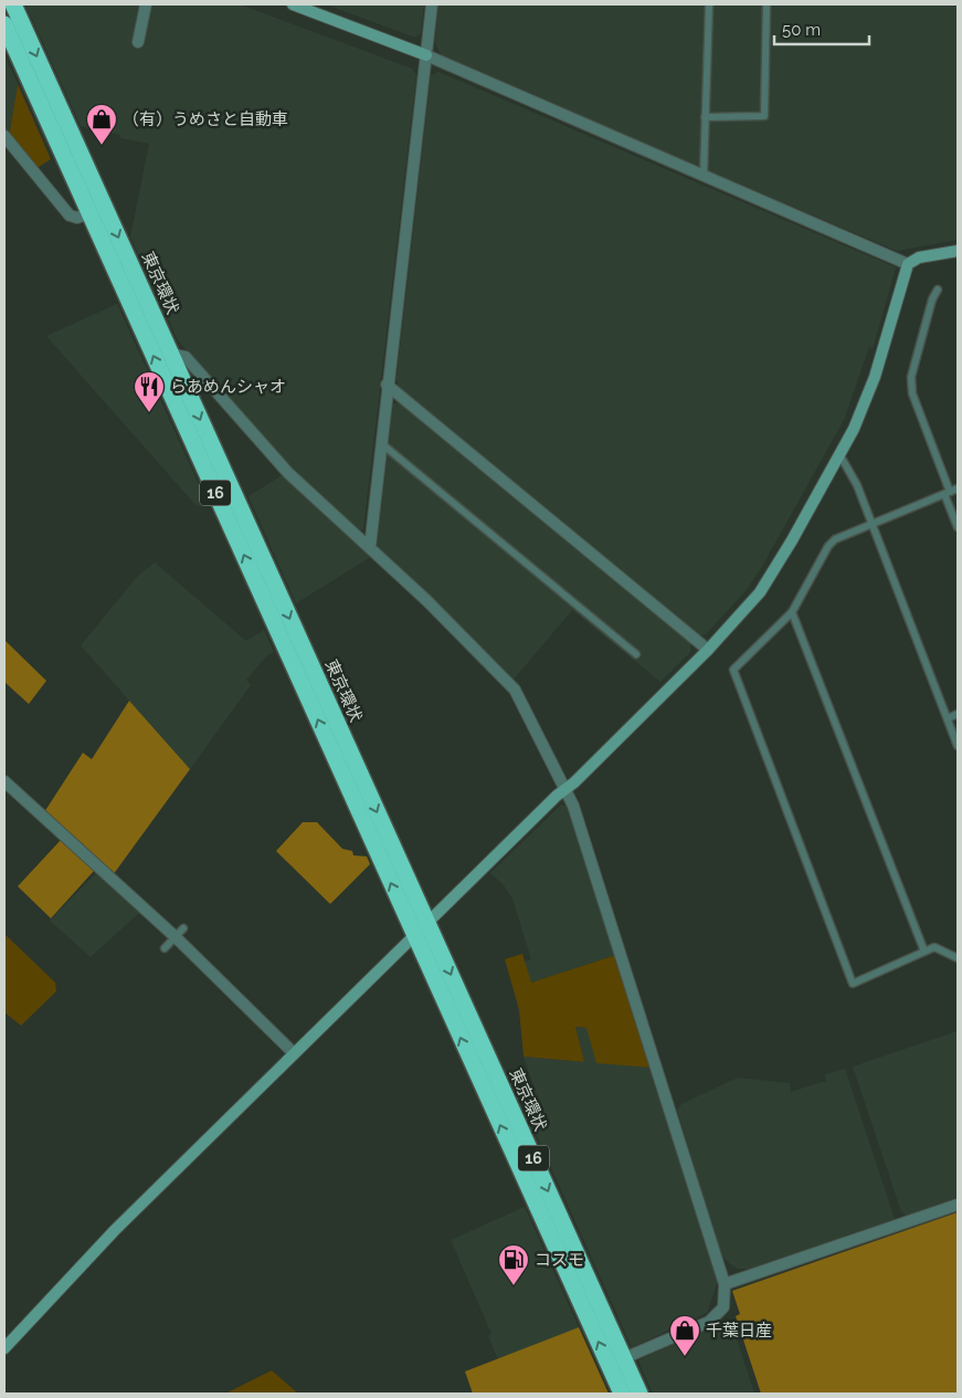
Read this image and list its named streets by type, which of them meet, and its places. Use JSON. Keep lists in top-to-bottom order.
{
  "streets": {
    "highway": ["東京環状", "16"]
  },
  "places": {
    "shop": ["（有）うめさと自動車", "千葉日産"],
    "restaurant": ["らあめんシャオ"],
    "fuel station": ["コスモ"]
  },
  "scale_bar": "50 m"
}
